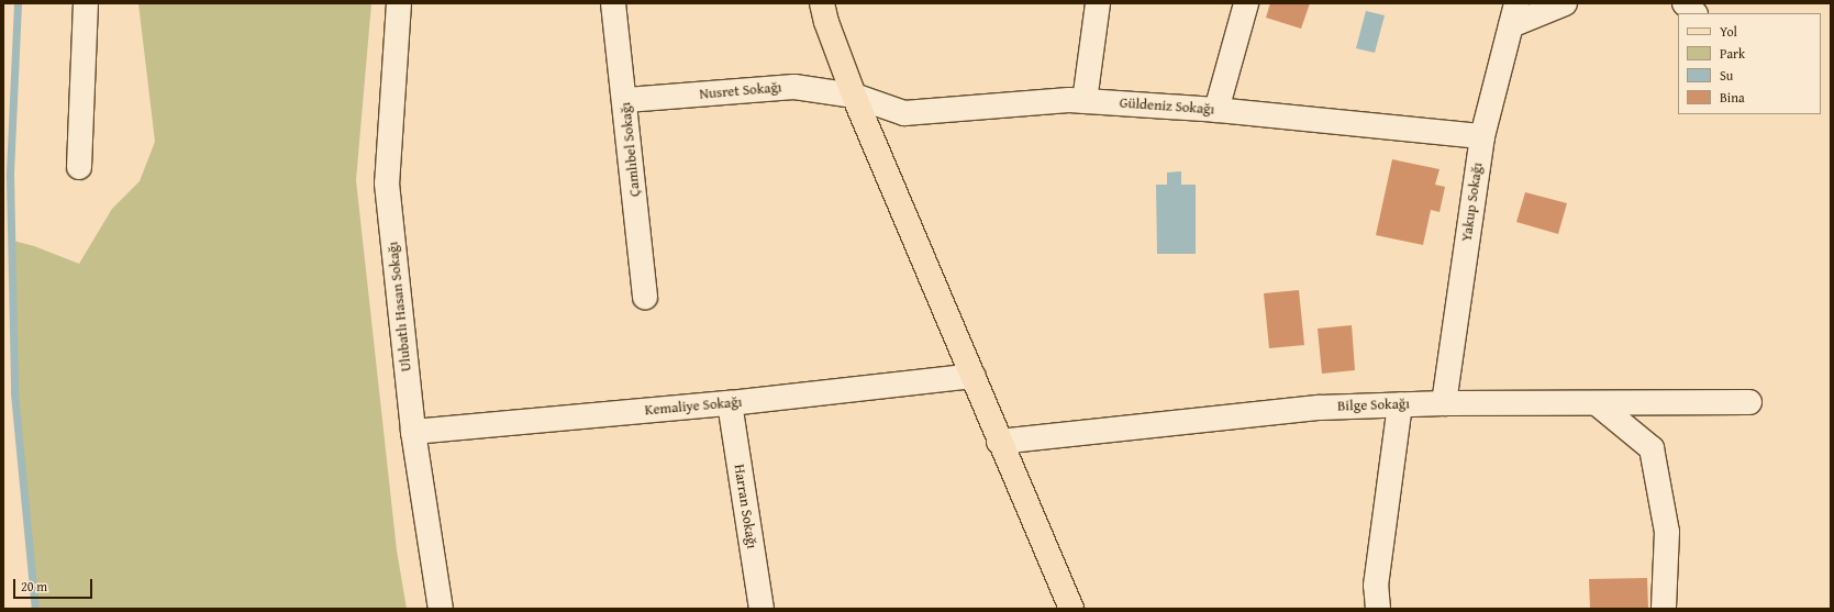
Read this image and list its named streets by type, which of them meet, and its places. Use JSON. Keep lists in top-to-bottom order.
{
  "streets": {
    "street": [
      "Nusret Sokağı",
      "Güldeniz Sokağı",
      "Çamlıbel Sokağı",
      "Yakup Sokağı",
      "Ulubatlı Hasan Sokağı",
      "Bilge Sokağı",
      "Kemaliye Sokağı",
      "Harran Sokağı"
    ]
  },
  "crossings": [
    ["Nusret Sokağı", "Güldeniz Sokağı"],
    ["Nusret Sokağı", "Çamlıbel Sokağı"],
    ["Güldeniz Sokağı", "Yakup Sokağı"],
    ["Yakup Sokağı", "Bilge Sokağı"],
    ["Ulubatlı Hasan Sokağı", "Kemaliye Sokağı"],
    ["Kemaliye Sokağı", "Harran Sokağı"]
  ],
  "legend": [
    "Yol",
    "Park",
    "Su",
    "Bina"
  ],
  "scale_bar": "20 m"
}
